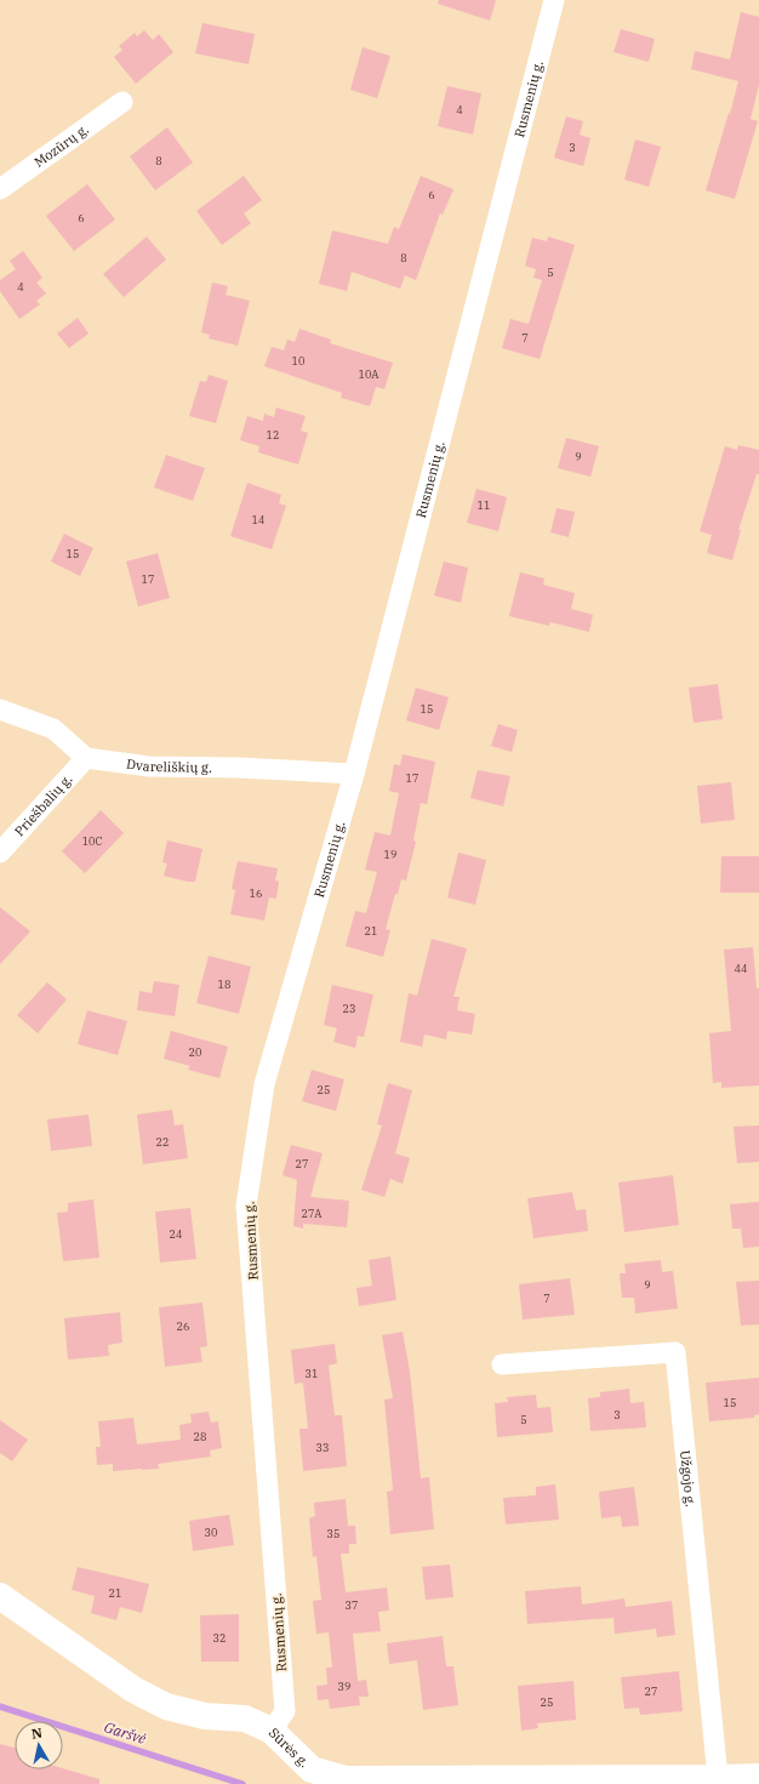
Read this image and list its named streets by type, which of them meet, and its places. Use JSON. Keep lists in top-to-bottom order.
{
  "streets": {
    "street": [
      "Rusmenių g.",
      "Mozūrų g.",
      "Dvareliškių g.",
      "Priešbalių g.",
      "Užgojo g.",
      "Sūrės g."
    ]
  },
  "crossings": [
    ["Rusmenių g.", "Dvareliškių g."],
    ["Rusmenių g.", "Sūrės g."],
    ["Dvareliškių g.", "Priešbalių g."],
    ["Užgojo g.", "Sūrės g."]
  ],
  "water": ["Garšvė"],
  "house_numbers": [
    "4",
    "3",
    "8",
    "6",
    "6",
    "8",
    "5",
    "4",
    "7",
    "10",
    "10A",
    "12",
    "9",
    "11",
    "14",
    "15",
    "17",
    "15",
    "17",
    "10C",
    "19",
    "16",
    "21",
    "44",
    "18",
    "23",
    "20",
    "25",
    "22",
    "27",
    "27A",
    "24",
    "9",
    "7",
    "26",
    "31",
    "15",
    "3",
    "5",
    "28",
    "33",
    "30",
    "35",
    "21",
    "37",
    "32",
    "39",
    "27",
    "25"
  ],
  "north": "top"
}
